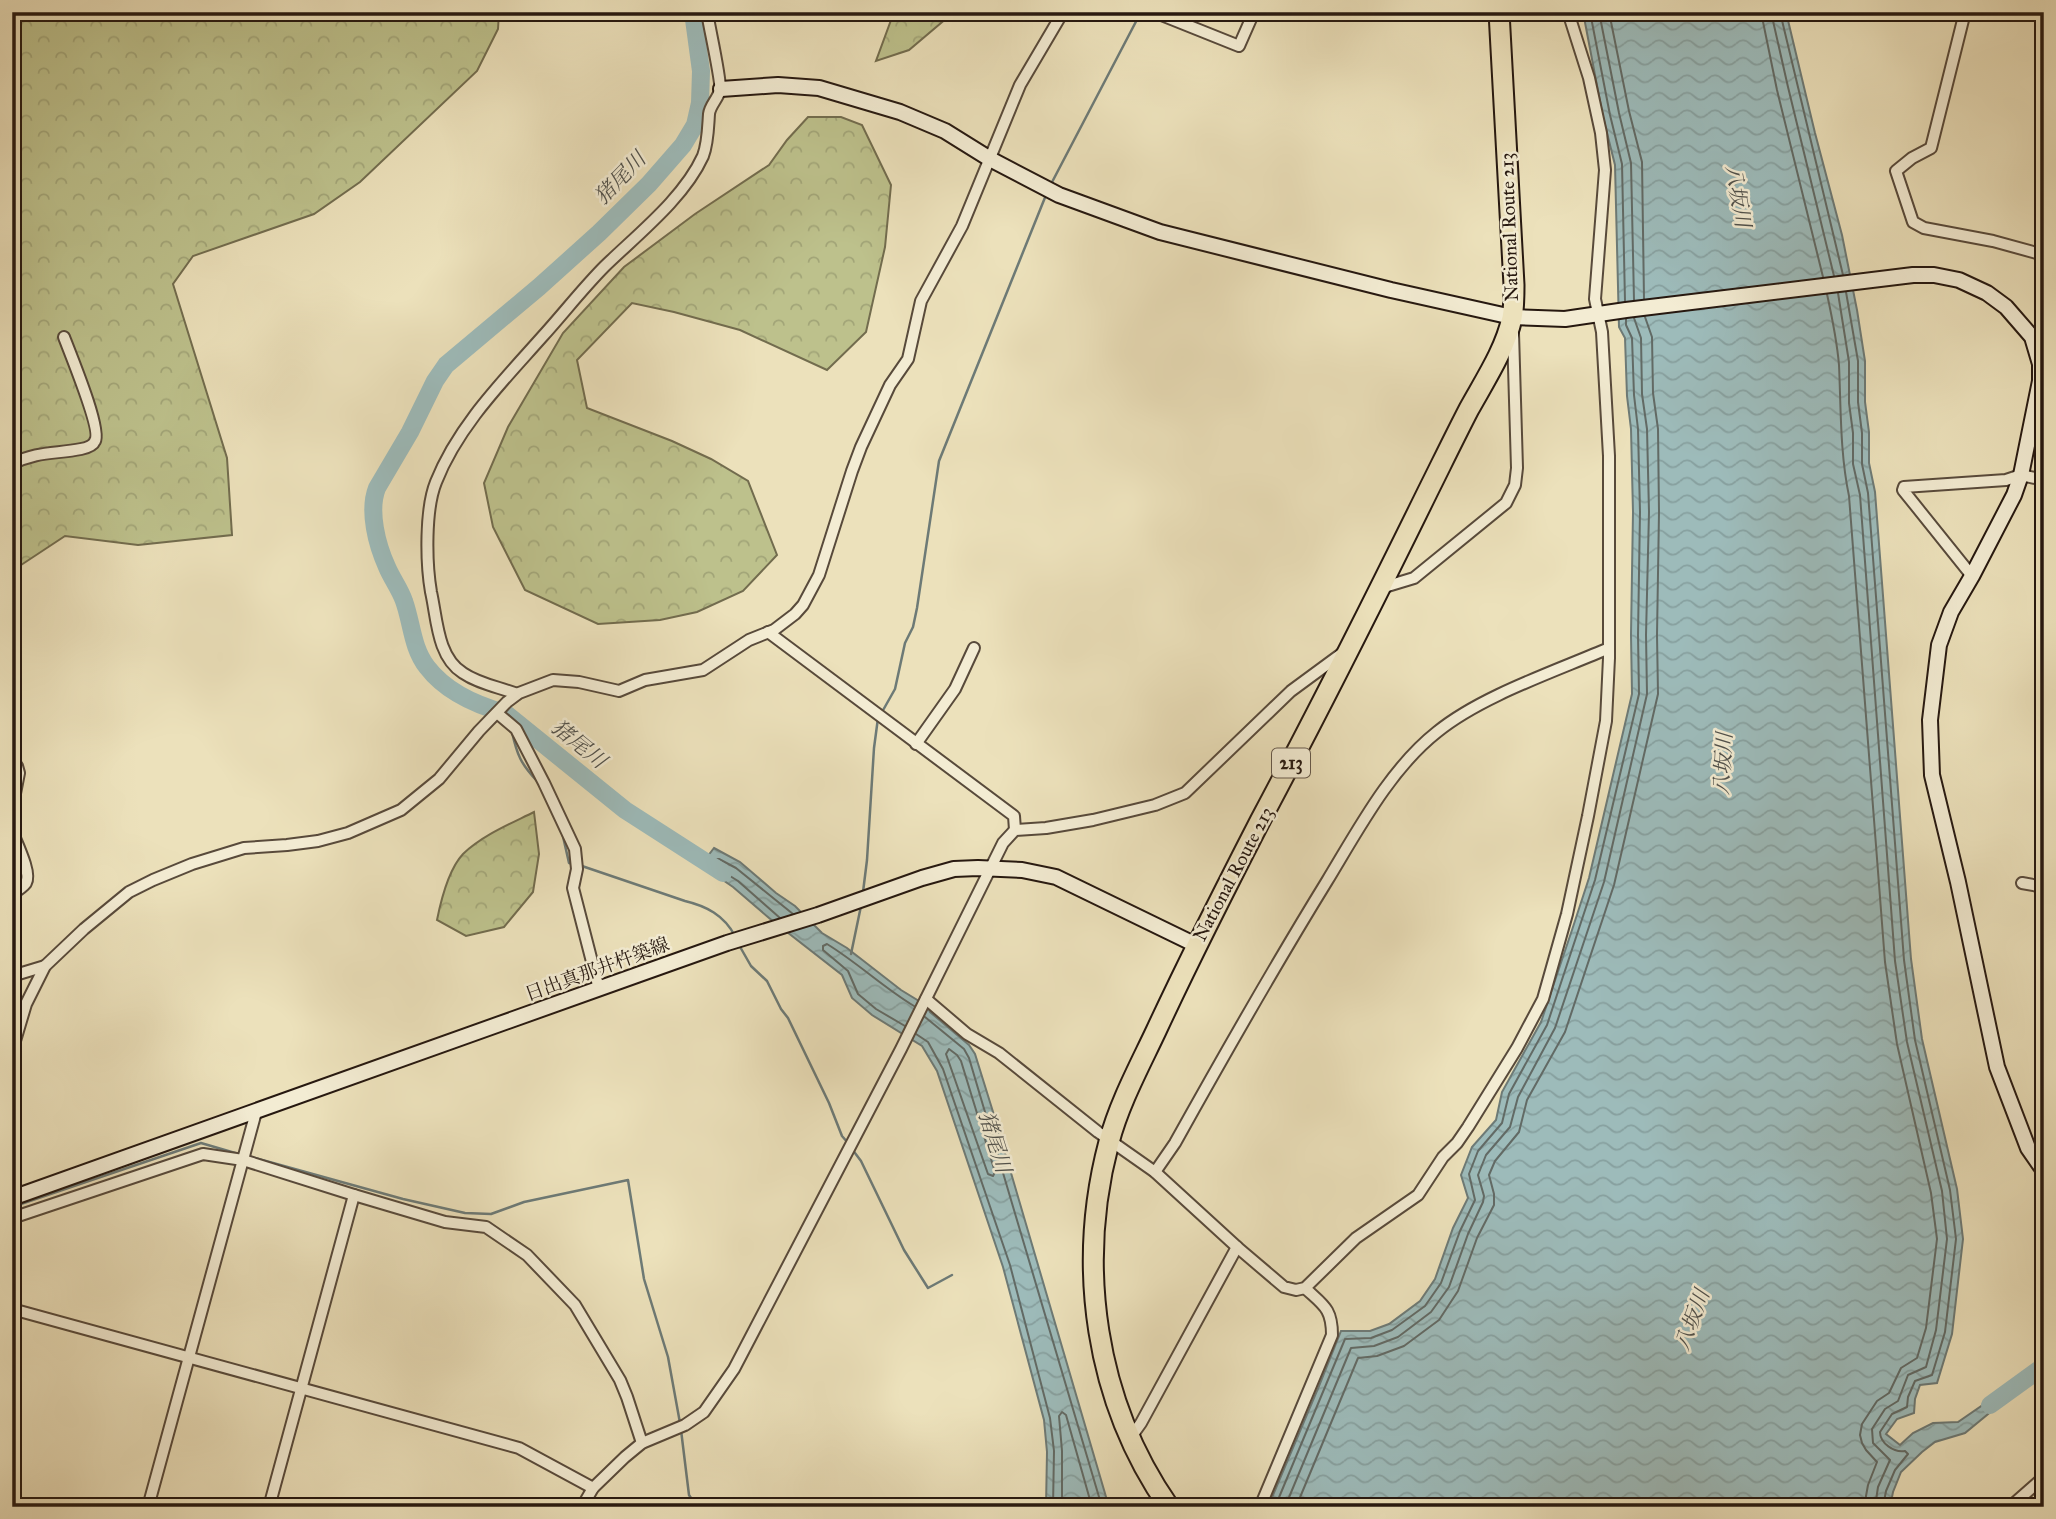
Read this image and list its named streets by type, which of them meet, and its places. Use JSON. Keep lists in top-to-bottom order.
{
  "streets": {
    "highway": ["National Route 213", "213"],
    "street": ["日出真那井杵築線"]
  },
  "crossings": [
    ["National Route 213", "日出真那井杵築線"]
  ],
  "water": ["猪尾川", "八坂川"]
}
